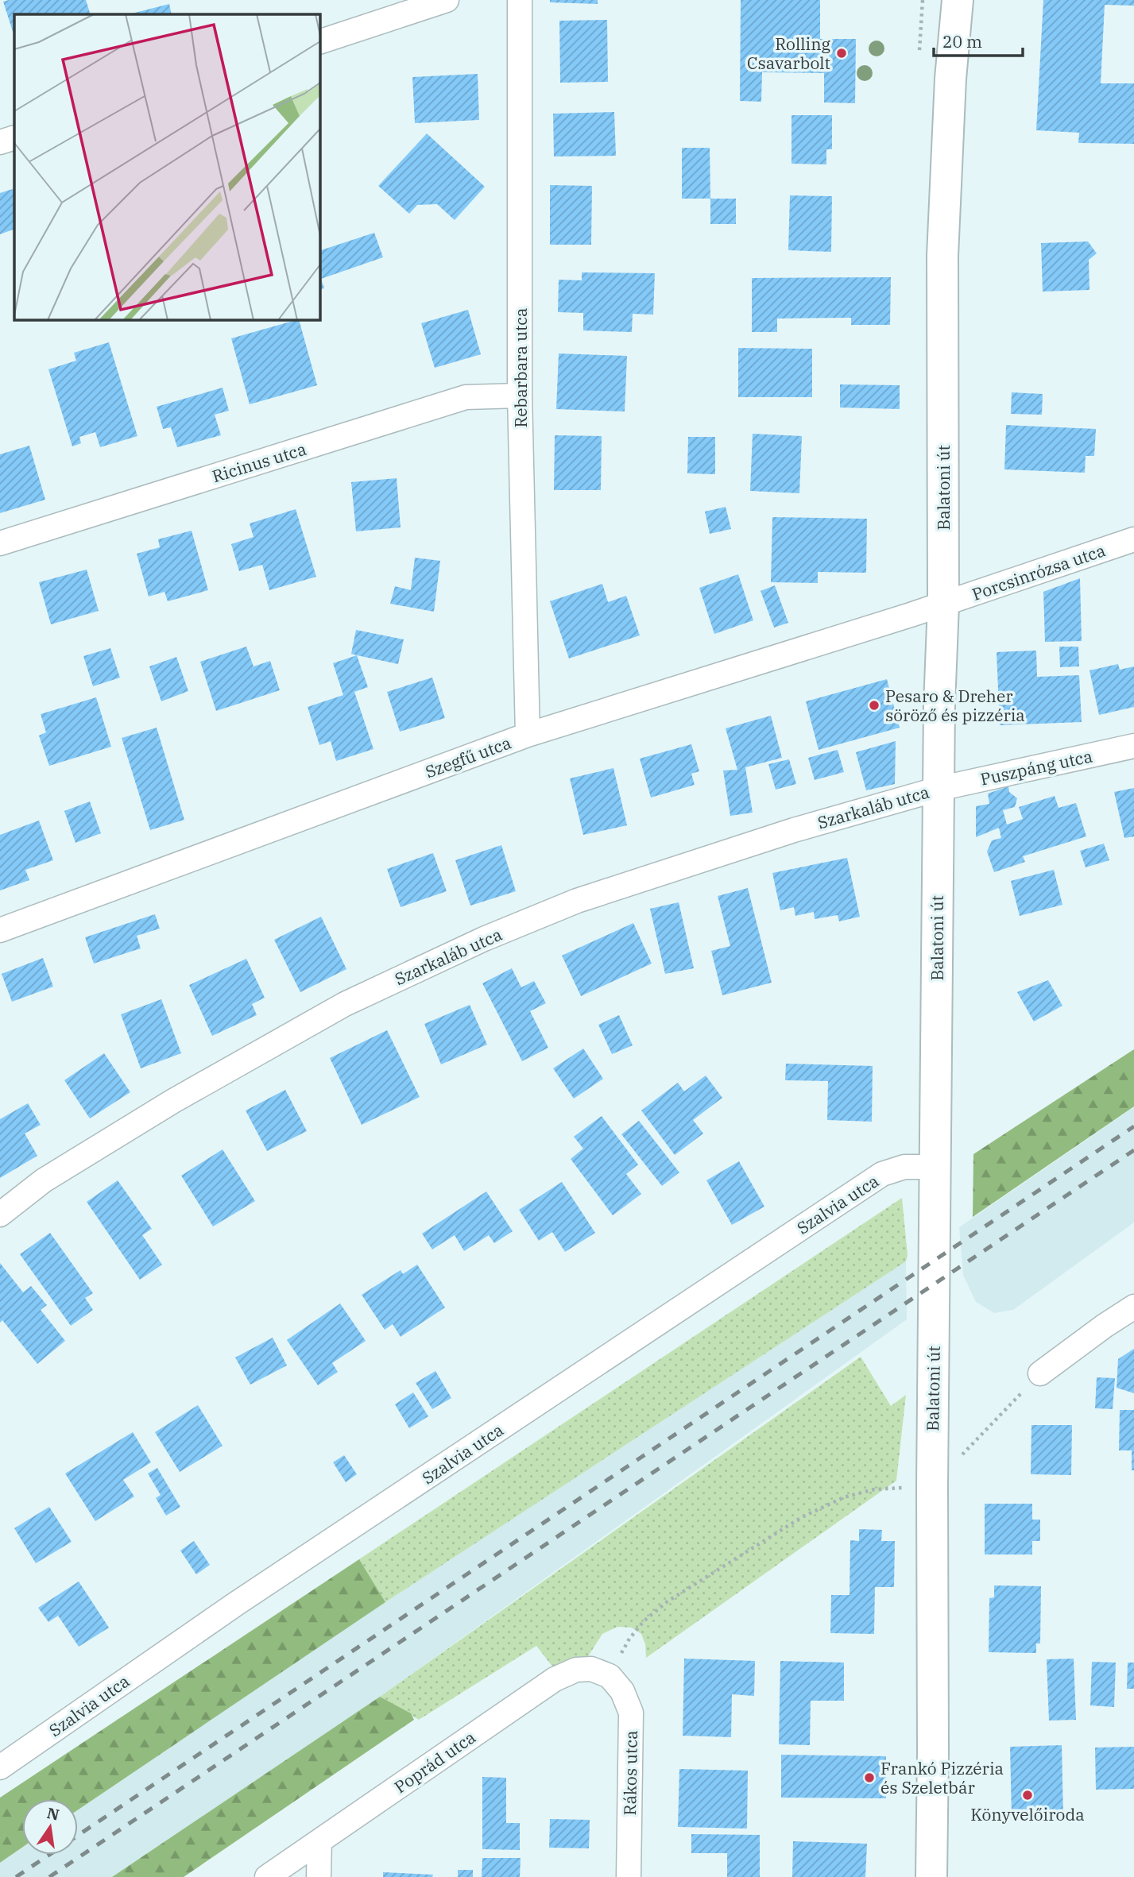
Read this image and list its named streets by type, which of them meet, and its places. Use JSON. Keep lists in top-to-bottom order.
{
  "streets": {
    "main road": ["Balatoni út"],
    "street": [
      "Rebarbara utca",
      "Ricinus utca",
      "Porcsinrózsa utca",
      "Szegfű utca",
      "Puszpáng utca",
      "Szarkaláb utca",
      "Szalvia utca",
      "Poprád utca",
      "Rákos utca"
    ]
  },
  "crossings": [
    ["Rebarbara utca", "Ricinus utca"],
    ["Rebarbara utca", "Szegfű utca"],
    ["Balatoni út", "Porcsinrózsa utca"],
    ["Balatoni út", "Szegfű utca"],
    ["Balatoni út", "Puszpáng utca"],
    ["Balatoni út", "Szarkaláb utca"],
    ["Balatoni út", "Szalvia utca"],
    ["Porcsinrózsa utca", "Szegfű utca"],
    ["Puszpáng utca", "Szarkaláb utca"],
    ["Poprád utca", "Rákos utca"]
  ],
  "places": [
    "Rolling Csavarbolt",
    "Pesaro & Dreher söröző és pizzéria",
    "Frankó Pizzéria és Szeletbár",
    "Könyvelőiroda"
  ],
  "scale_bar": "20 m",
  "north": "top"
}
